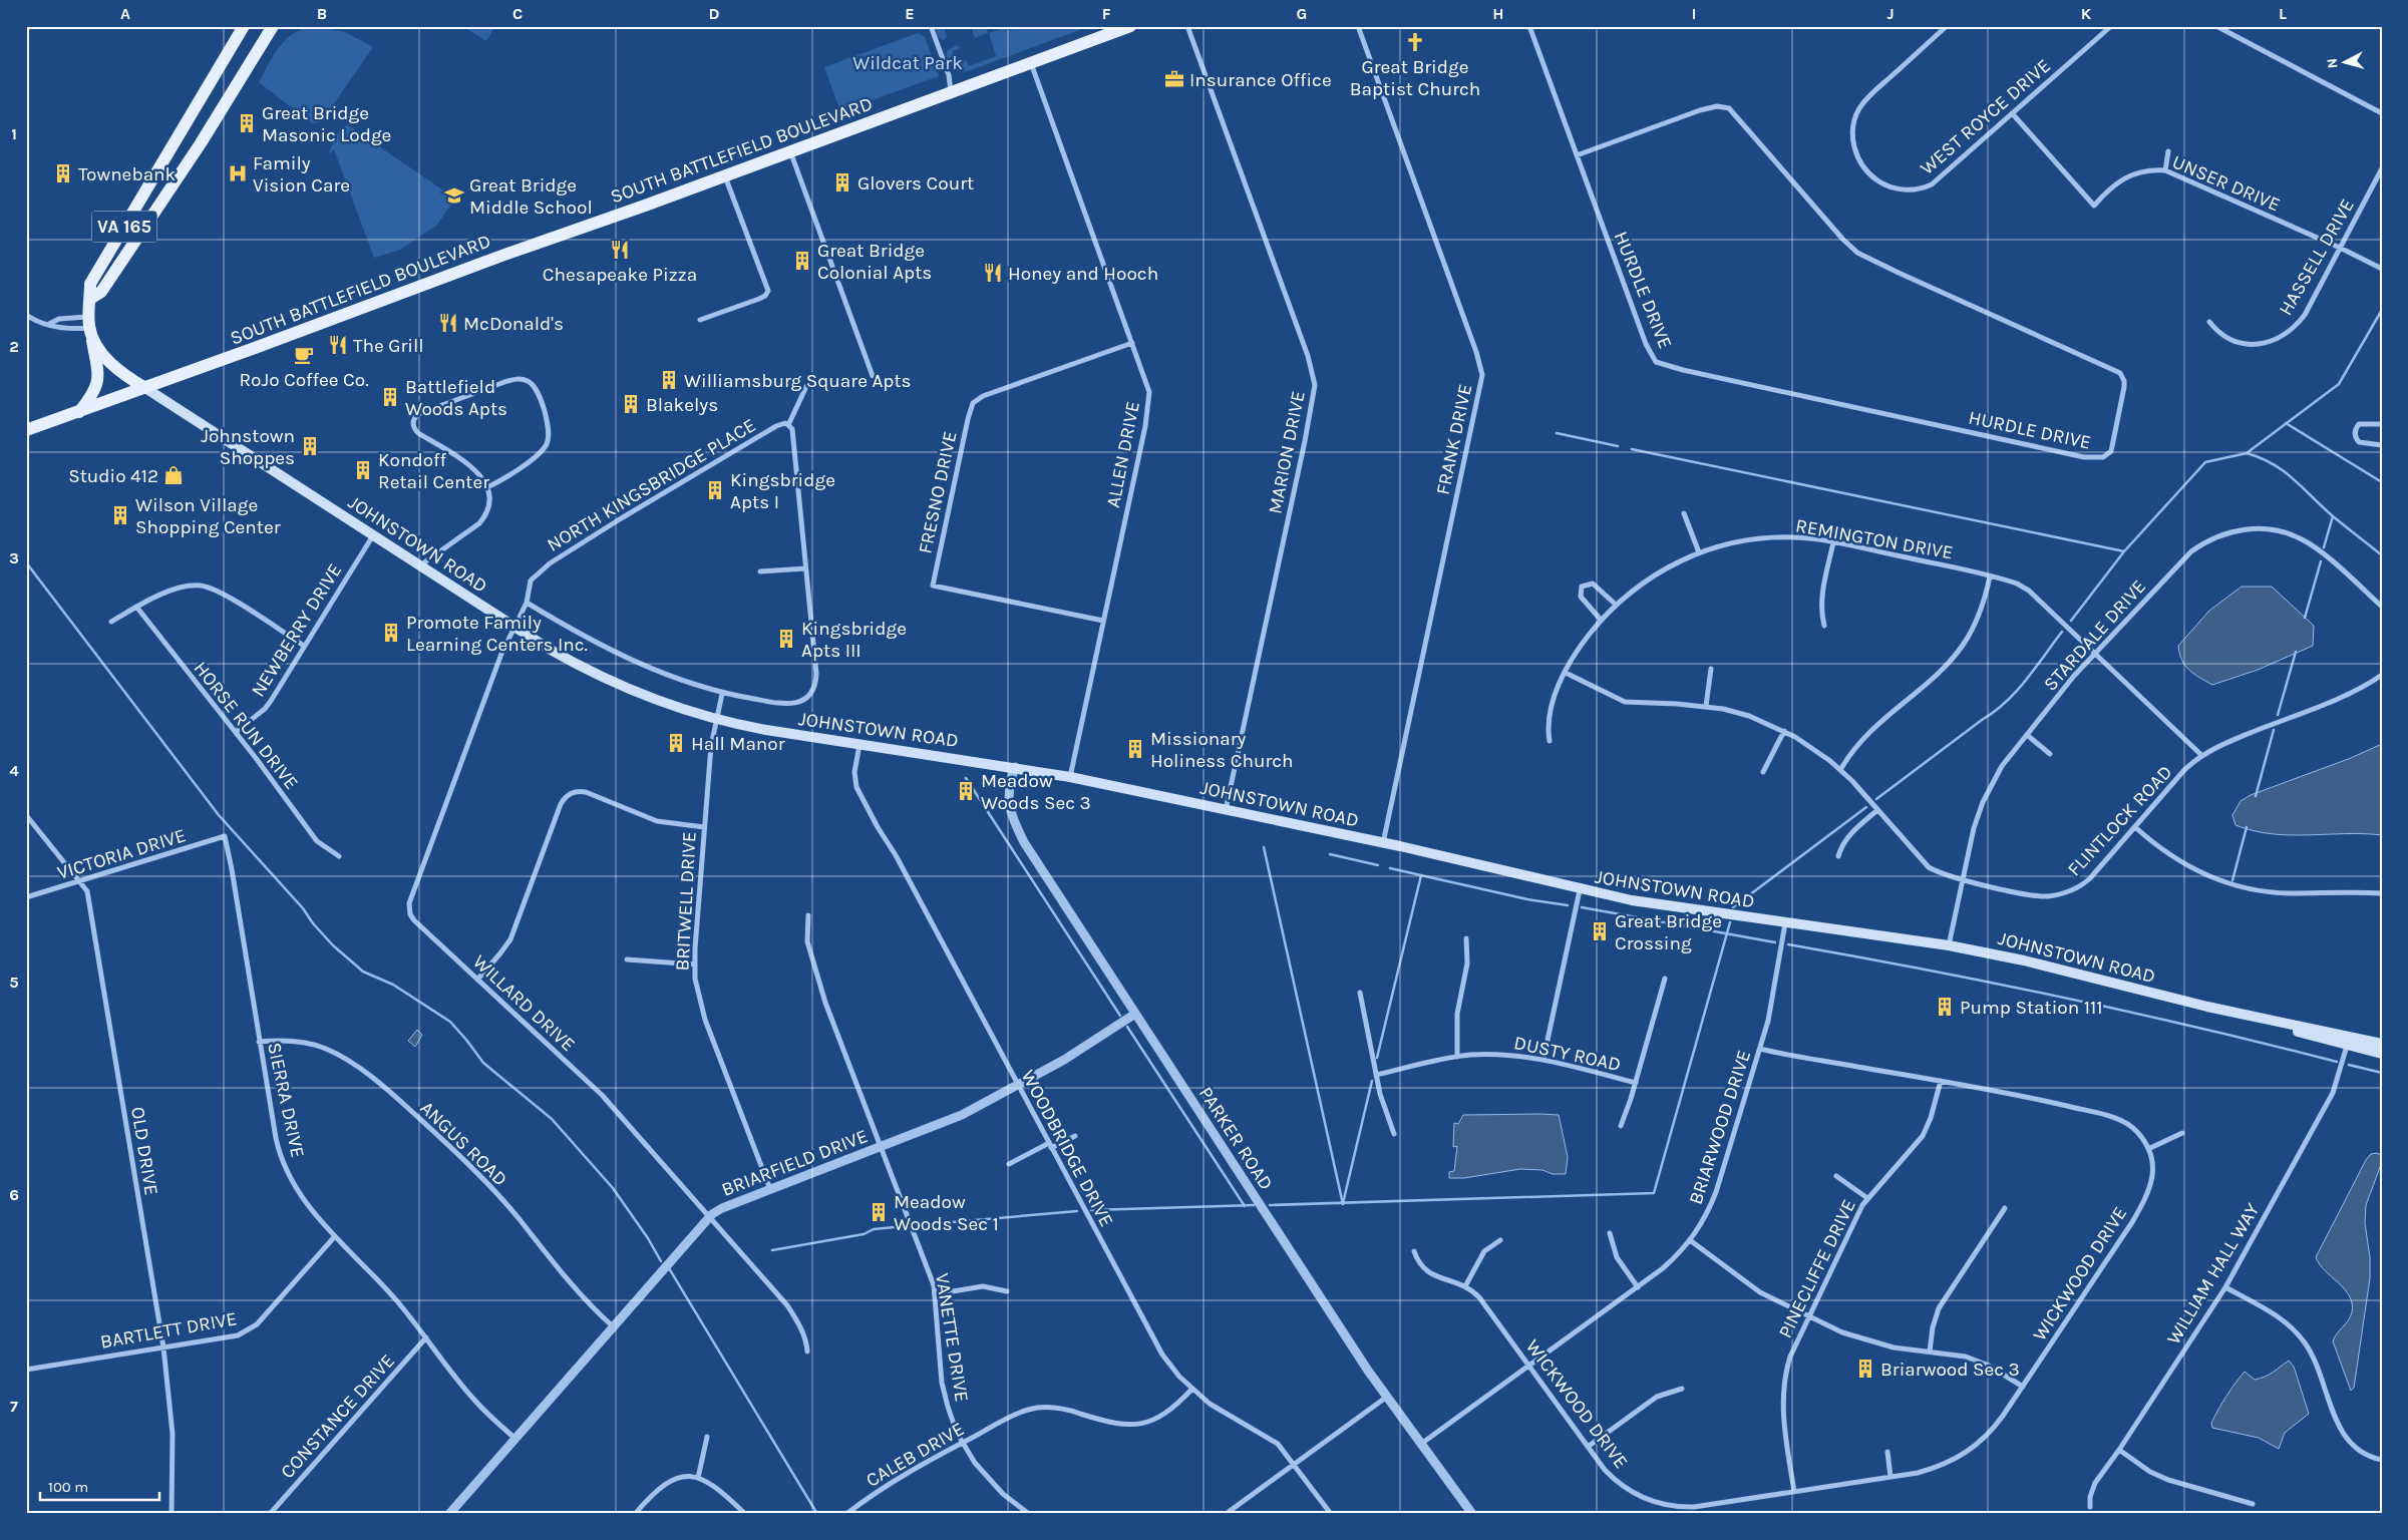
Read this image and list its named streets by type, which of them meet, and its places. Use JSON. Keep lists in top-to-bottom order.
{
  "streets": {
    "main road": ["SOUTH BATTLEFIELD BOULEVARD", "VA 165", "JOHNSTOWN ROAD"],
    "street": [
      "WEST ROYCE DRIVE",
      "UNSER DRIVE",
      "HASSELL DRIVE",
      "HURDLE DRIVE",
      "FRANK DRIVE",
      "MARION DRIVE",
      "ALLEN DRIVE",
      "NORTH KINGSBRIDGE PLACE",
      "FRESNO DRIVE",
      "REMINGTON DRIVE",
      "NEWBERRY DRIVE",
      "STARDALE DRIVE",
      "HORSE RUN DRIVE",
      "FLINTLOCK ROAD",
      "VICTORIA DRIVE",
      "BRITWELL DRIVE",
      "WILLARD DRIVE",
      "DUSTY ROAD",
      "SIERRA DRIVE",
      "BRIARWOOD DRIVE",
      "PARKER ROAD",
      "ANGUS ROAD",
      "WOODBRIDGE DRIVE",
      "OLD DRIVE",
      "BRIARFIELD DRIVE",
      "PINECLIFFE DRIVE",
      "WICKWOOD DRIVE",
      "WILLIAM HALL WAY",
      "BARTLETT DRIVE",
      "VANETTE DRIVE",
      "CONSTANCE DRIVE",
      "CALEB DRIVE"
    ]
  },
  "crossings": [
    ["WEST ROYCE DRIVE", "UNSER DRIVE"],
    ["SOUTH BATTLEFIELD BOULEVARD", "VA 165"],
    ["SOUTH BATTLEFIELD BOULEVARD", "ALLEN DRIVE"],
    ["SOUTH BATTLEFIELD BOULEVARD", "JOHNSTOWN ROAD"],
    ["UNSER DRIVE", "HASSELL DRIVE"],
    ["FRANK DRIVE", "JOHNSTOWN ROAD"],
    ["MARION DRIVE", "JOHNSTOWN ROAD"],
    ["ALLEN DRIVE", "FRESNO DRIVE"],
    ["ALLEN DRIVE", "JOHNSTOWN ROAD"],
    ["NORTH KINGSBRIDGE PLACE", "JOHNSTOWN ROAD"],
    ["NORTH KINGSBRIDGE PLACE", "WILLARD DRIVE"],
    ["REMINGTON DRIVE", "STARDALE DRIVE"],
    ["REMINGTON DRIVE", "FLINTLOCK ROAD"],
    ["JOHNSTOWN ROAD", "NEWBERRY DRIVE"],
    ["JOHNSTOWN ROAD", "STARDALE DRIVE"],
    ["JOHNSTOWN ROAD", "BRITWELL DRIVE"],
    ["JOHNSTOWN ROAD", "WILLARD DRIVE"],
    ["JOHNSTOWN ROAD", "BRIARWOOD DRIVE"],
    ["JOHNSTOWN ROAD", "PARKER ROAD"],
    ["JOHNSTOWN ROAD", "WOODBRIDGE DRIVE"],
    ["JOHNSTOWN ROAD", "WILLIAM HALL WAY"],
    ["NEWBERRY DRIVE", "HORSE RUN DRIVE"],
    ["STARDALE DRIVE", "FLINTLOCK ROAD"],
    ["VICTORIA DRIVE", "SIERRA DRIVE"],
    ["VICTORIA DRIVE", "OLD DRIVE"],
    ["BRITWELL DRIVE", "BRIARFIELD DRIVE"],
    ["WILLARD DRIVE", "BRIARFIELD DRIVE"],
    ["SIERRA DRIVE", "ANGUS ROAD"],
    ["SIERRA DRIVE", "BRIARFIELD DRIVE"],
    ["SIERRA DRIVE", "BARTLETT DRIVE"],
    ["SIERRA DRIVE", "CONSTANCE DRIVE"],
    ["BRIARWOOD DRIVE", "PARKER ROAD"],
    ["BRIARWOOD DRIVE", "WICKWOOD DRIVE"],
    ["PARKER ROAD", "BRIARFIELD DRIVE"],
    ["ANGUS ROAD", "BRIARFIELD DRIVE"],
    ["WOODBRIDGE DRIVE", "BRIARFIELD DRIVE"],
    ["WOODBRIDGE DRIVE", "CALEB DRIVE"],
    ["OLD DRIVE", "BARTLETT DRIVE"],
    ["BRIARFIELD DRIVE", "VANETTE DRIVE"],
    ["PINECLIFFE DRIVE", "WICKWOOD DRIVE"],
    ["VANETTE DRIVE", "CALEB DRIVE"]
  ],
  "parks": ["Wildcat Park"],
  "places": {
    "church": ["Great Bridge Baptist Church"],
    "office": ["Insurance Office"],
    "building": [
      "Great Bridge Masonic Lodge",
      "Townebank",
      "Glovers Court",
      "Great Bridge Colonial Apts",
      "Williamsburg Square Apts",
      "Battlefield Woods Apts",
      "Blakelys",
      "Johnstown Shoppes",
      "Kondoff Retail Center",
      "Kingsbridge Apts I",
      "Wilson Village Shopping Center",
      "Promote Family Learning Centers Inc.",
      "Kingsbridge Apts III",
      "Hall Manor",
      "Missionary Holiness Church",
      "Meadow Woods Sec 3",
      "Great Bridge Crossing",
      "Pump Station 111",
      "Meadow Woods Sec 1",
      "Briarwood Sec 3"
    ],
    "hospital": ["Family Vision Care"],
    "school or university": ["Great Bridge Middle School"],
    "restaurant": [
      "Chesapeake Pizza",
      "Honey and Hooch",
      "McDonald's",
      "The Grill"
    ],
    "cafe": ["RoJo Coffee Co."],
    "shop": ["Studio 412"]
  },
  "scale_bar": "100 m",
  "north": "left",
  "grid": {
    "columns": [
      "A",
      "B",
      "C",
      "D",
      "E",
      "F",
      "G",
      "H",
      "I",
      "J",
      "K",
      "L"
    ],
    "rows": [
      "1",
      "2",
      "3",
      "4",
      "5",
      "6",
      "7"
    ]
  }
}
